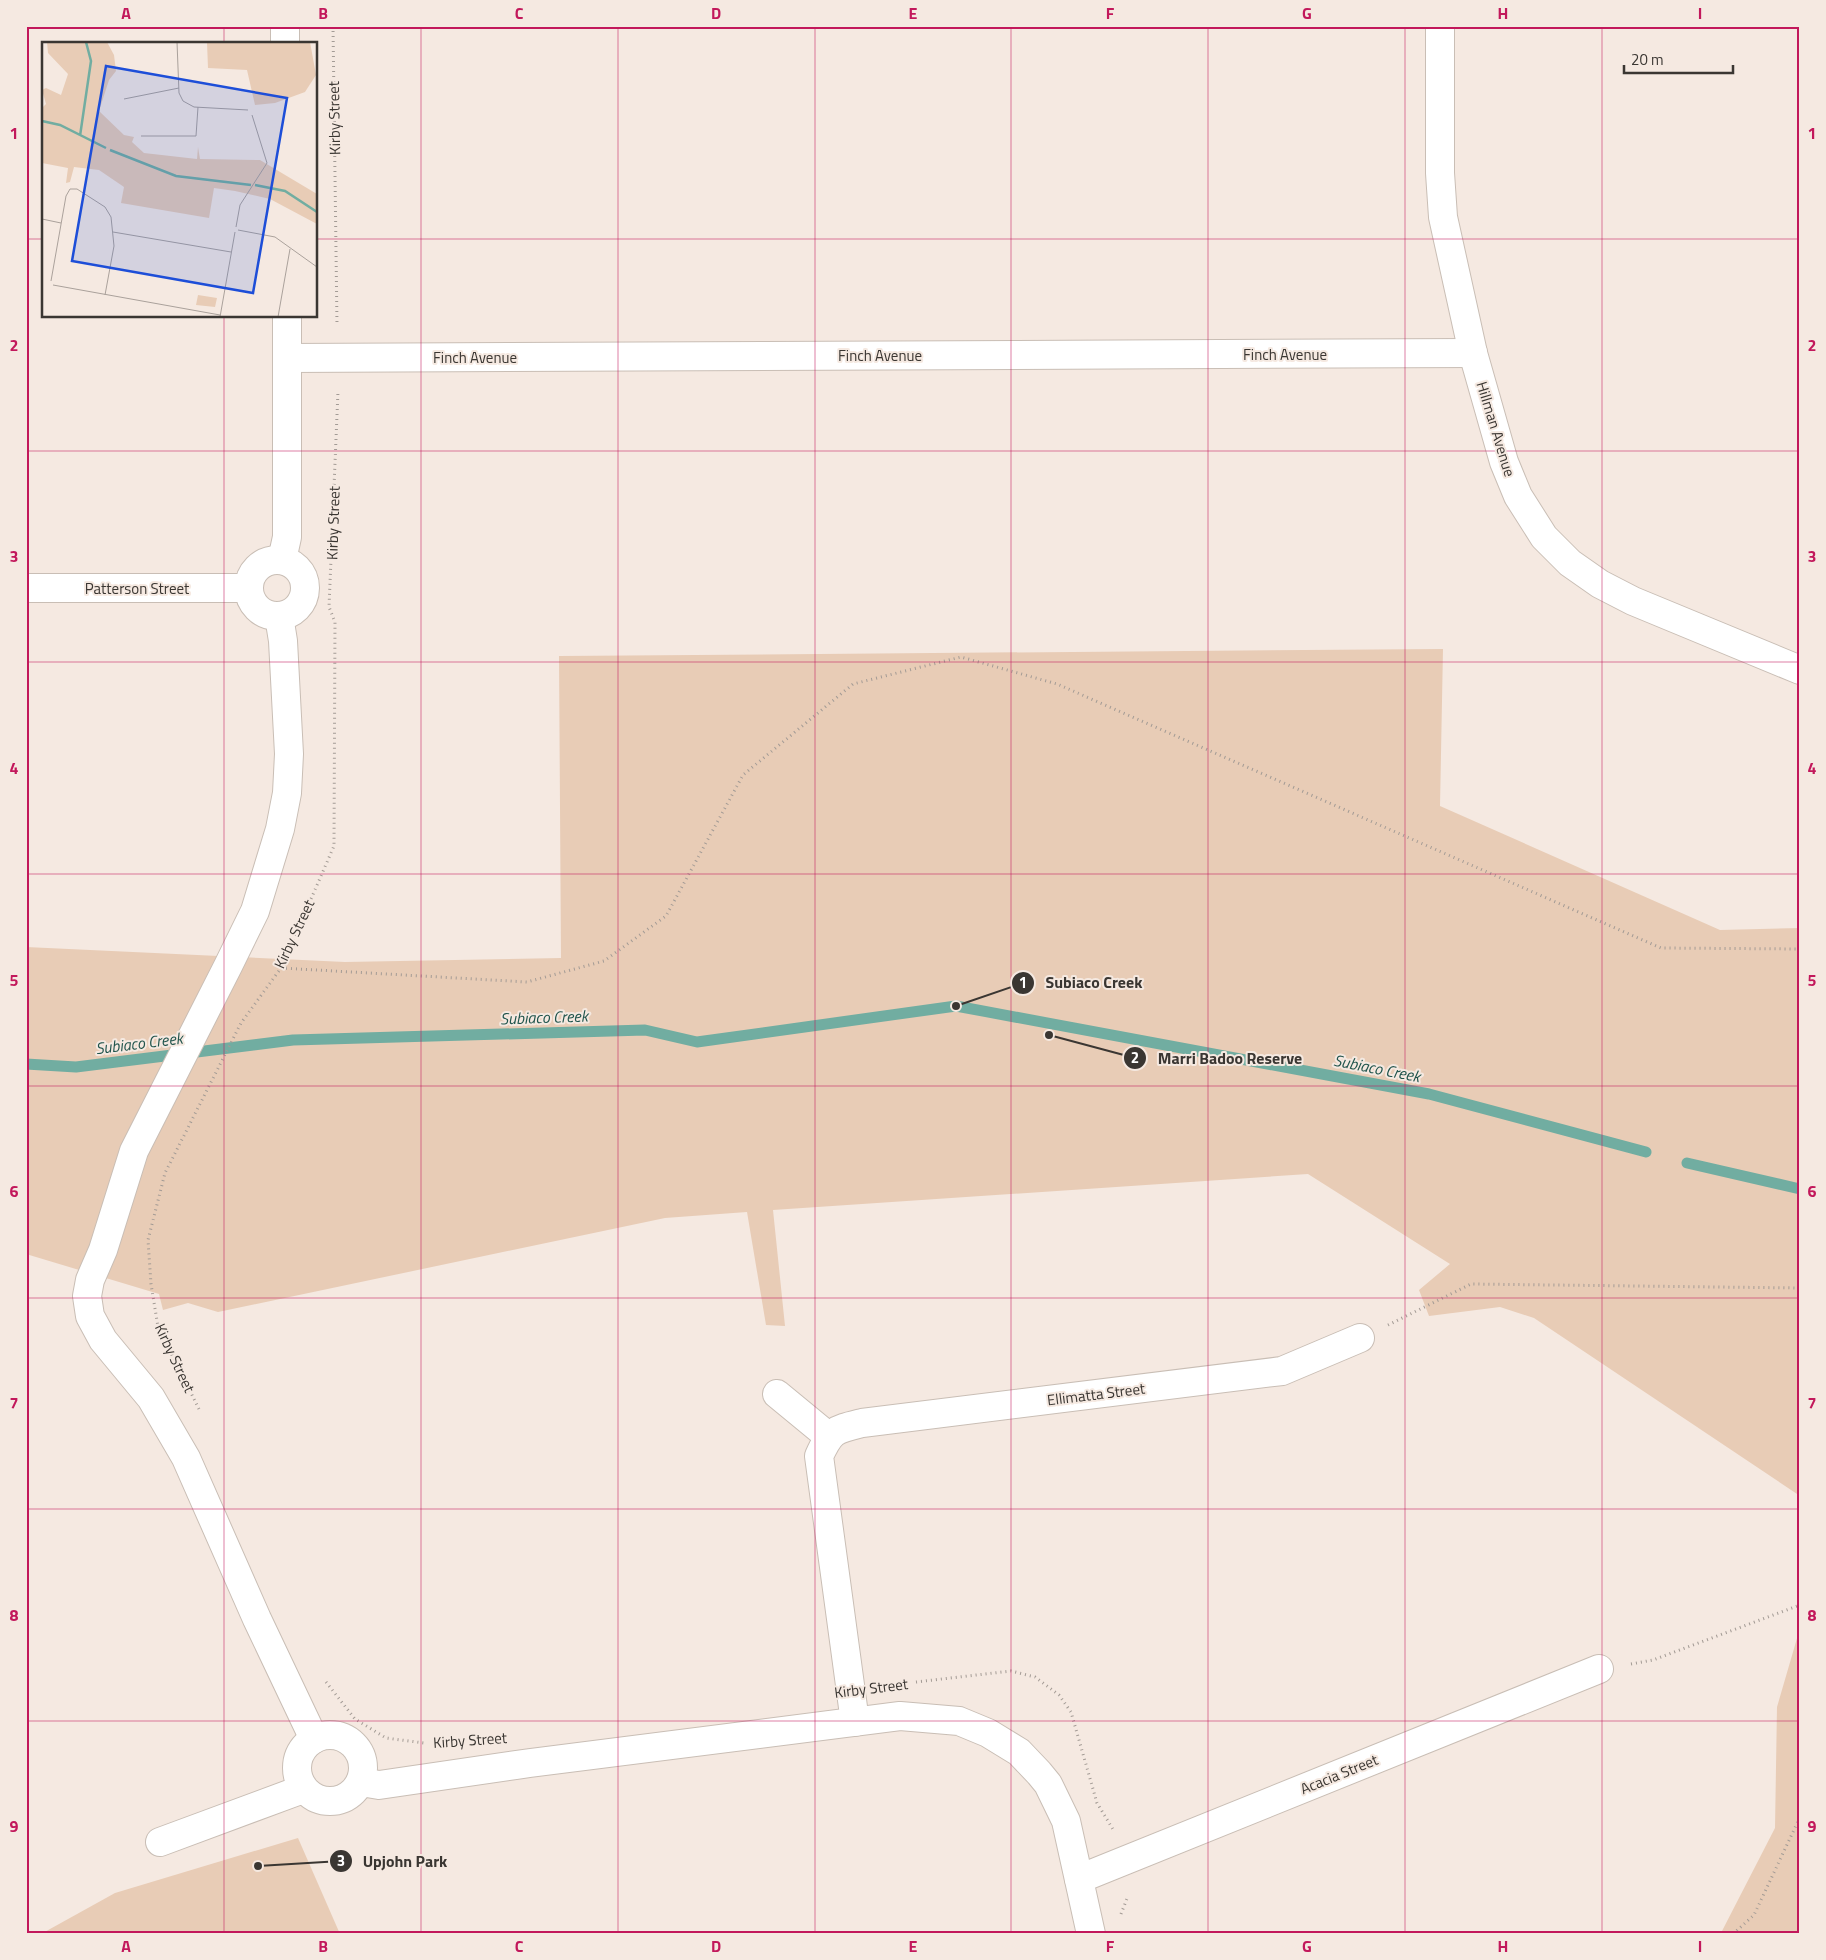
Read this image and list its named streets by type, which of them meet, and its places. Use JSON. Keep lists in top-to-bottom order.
{
  "streets": {
    "street": [
      "Kirby Street",
      "Finch Avenue",
      "Hillman Avenue",
      "Patterson Street",
      "Ellimatta Street",
      "Acacia Street"
    ]
  },
  "crossings": [
    ["Kirby Street", "Finch Avenue"],
    ["Kirby Street", "Acacia Street"],
    ["Finch Avenue", "Hillman Avenue"]
  ],
  "water": ["Subiaco Creek"],
  "places": ["Subiaco Creek", "Marri Badoo Reserve", "Upjohn Park"],
  "scale_bar": "20 m",
  "grid": {
    "columns": [
      "A",
      "B",
      "C",
      "D",
      "E",
      "F",
      "G",
      "H",
      "I"
    ],
    "rows": [
      "1",
      "2",
      "3",
      "4",
      "5",
      "6",
      "7",
      "8",
      "9"
    ]
  }
}
